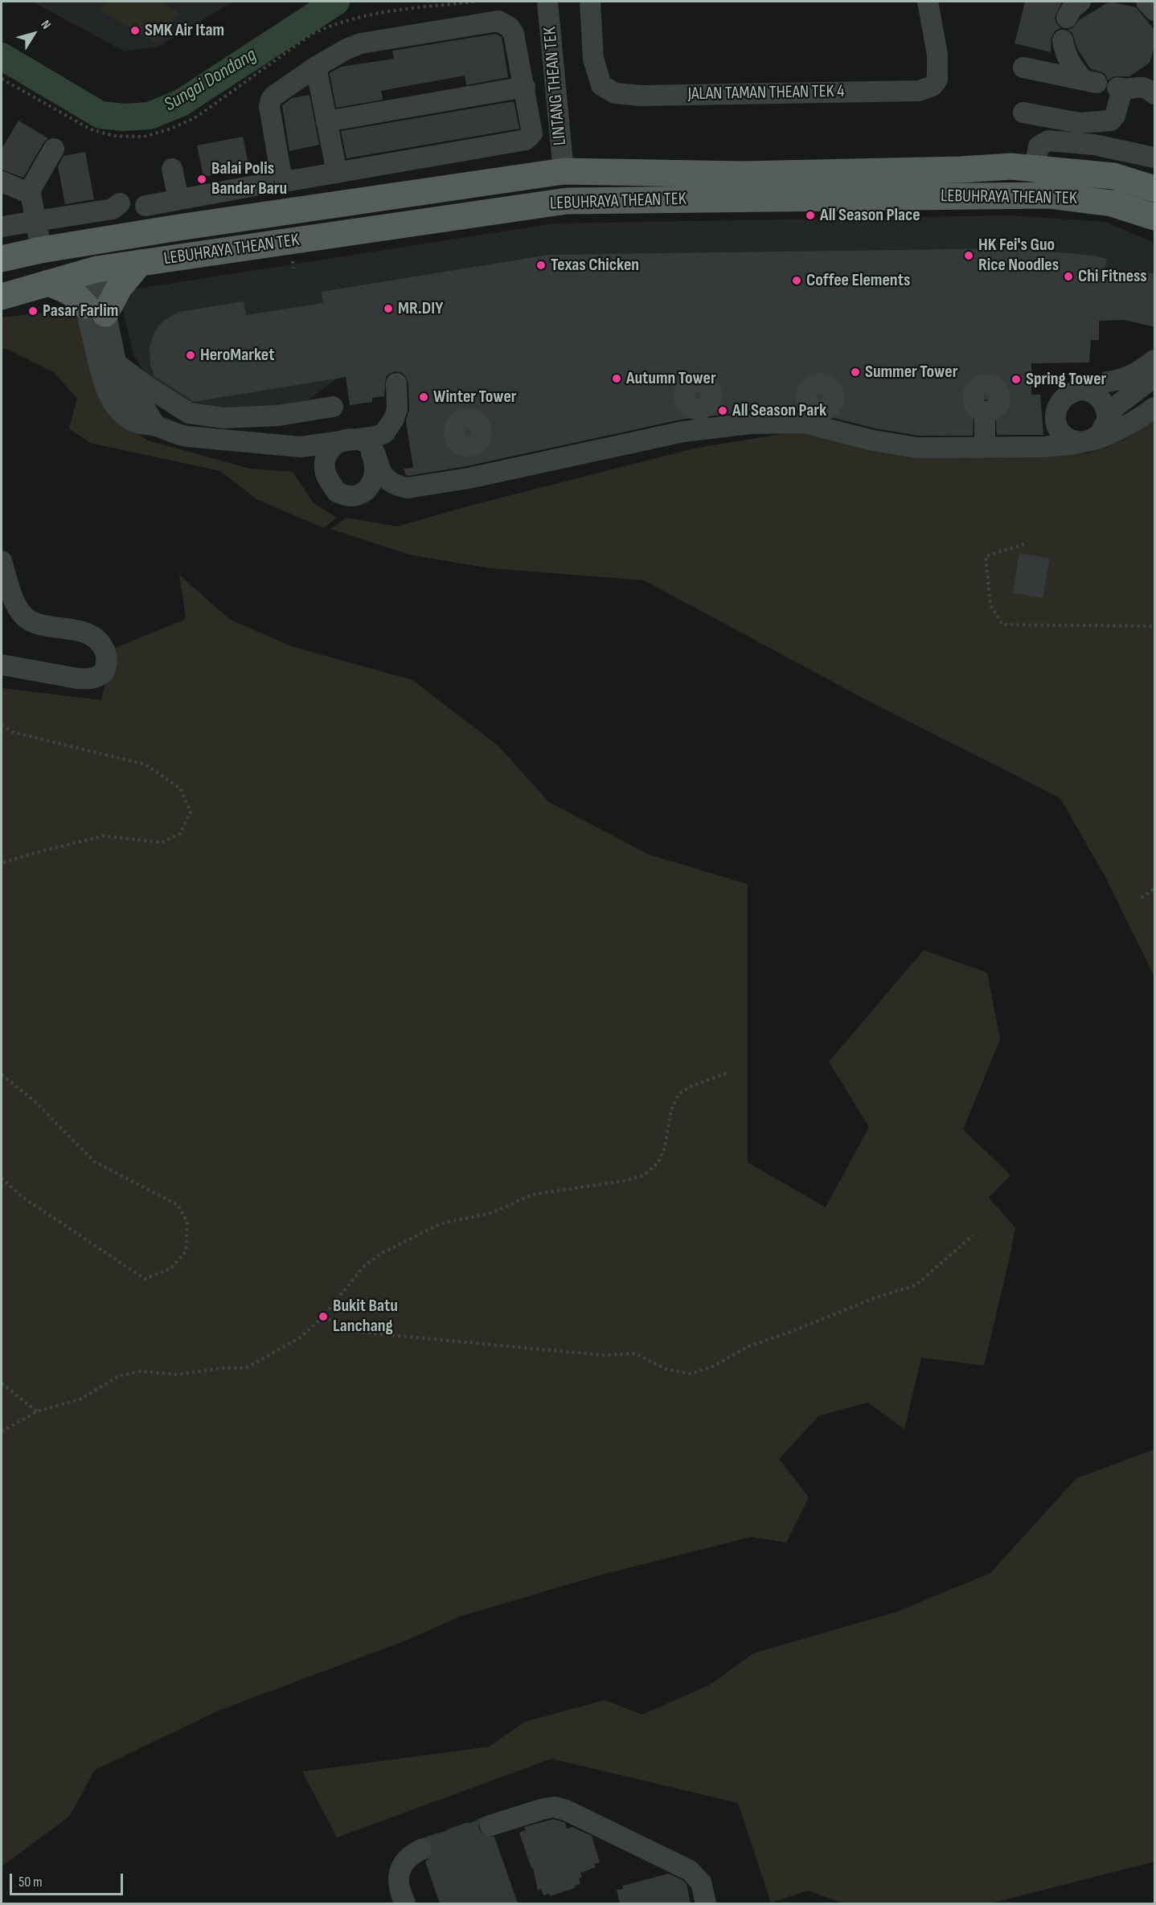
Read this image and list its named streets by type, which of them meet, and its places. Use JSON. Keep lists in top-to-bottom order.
{
  "streets": {
    "main road": ["LEBUHRAYA THEAN TEK"],
    "street": ["LINTANG THEAN TEK", "JALAN TAMAN THEAN TEK 4"]
  },
  "crossings": [
    ["LINTANG THEAN TEK", "LEBUHRAYA THEAN TEK"]
  ],
  "water": ["Sungai Dondang"],
  "places": [
    "SMK Air Itam",
    "Balai Polis Bandar Baru",
    "All Season Place",
    "HK Fei's Guo Rice Noodles",
    "Texas Chicken",
    "Chi Fitness",
    "Coffee Elements",
    "MR.DIY",
    "Pasar Farlim",
    "HeroMarket",
    "Summer Tower",
    "Autumn Tower",
    "Spring Tower",
    "Winter Tower",
    "All Season Park",
    "Bukit Batu Lanchang"
  ],
  "scale_bar": "50 m",
  "north": "top right"
}
